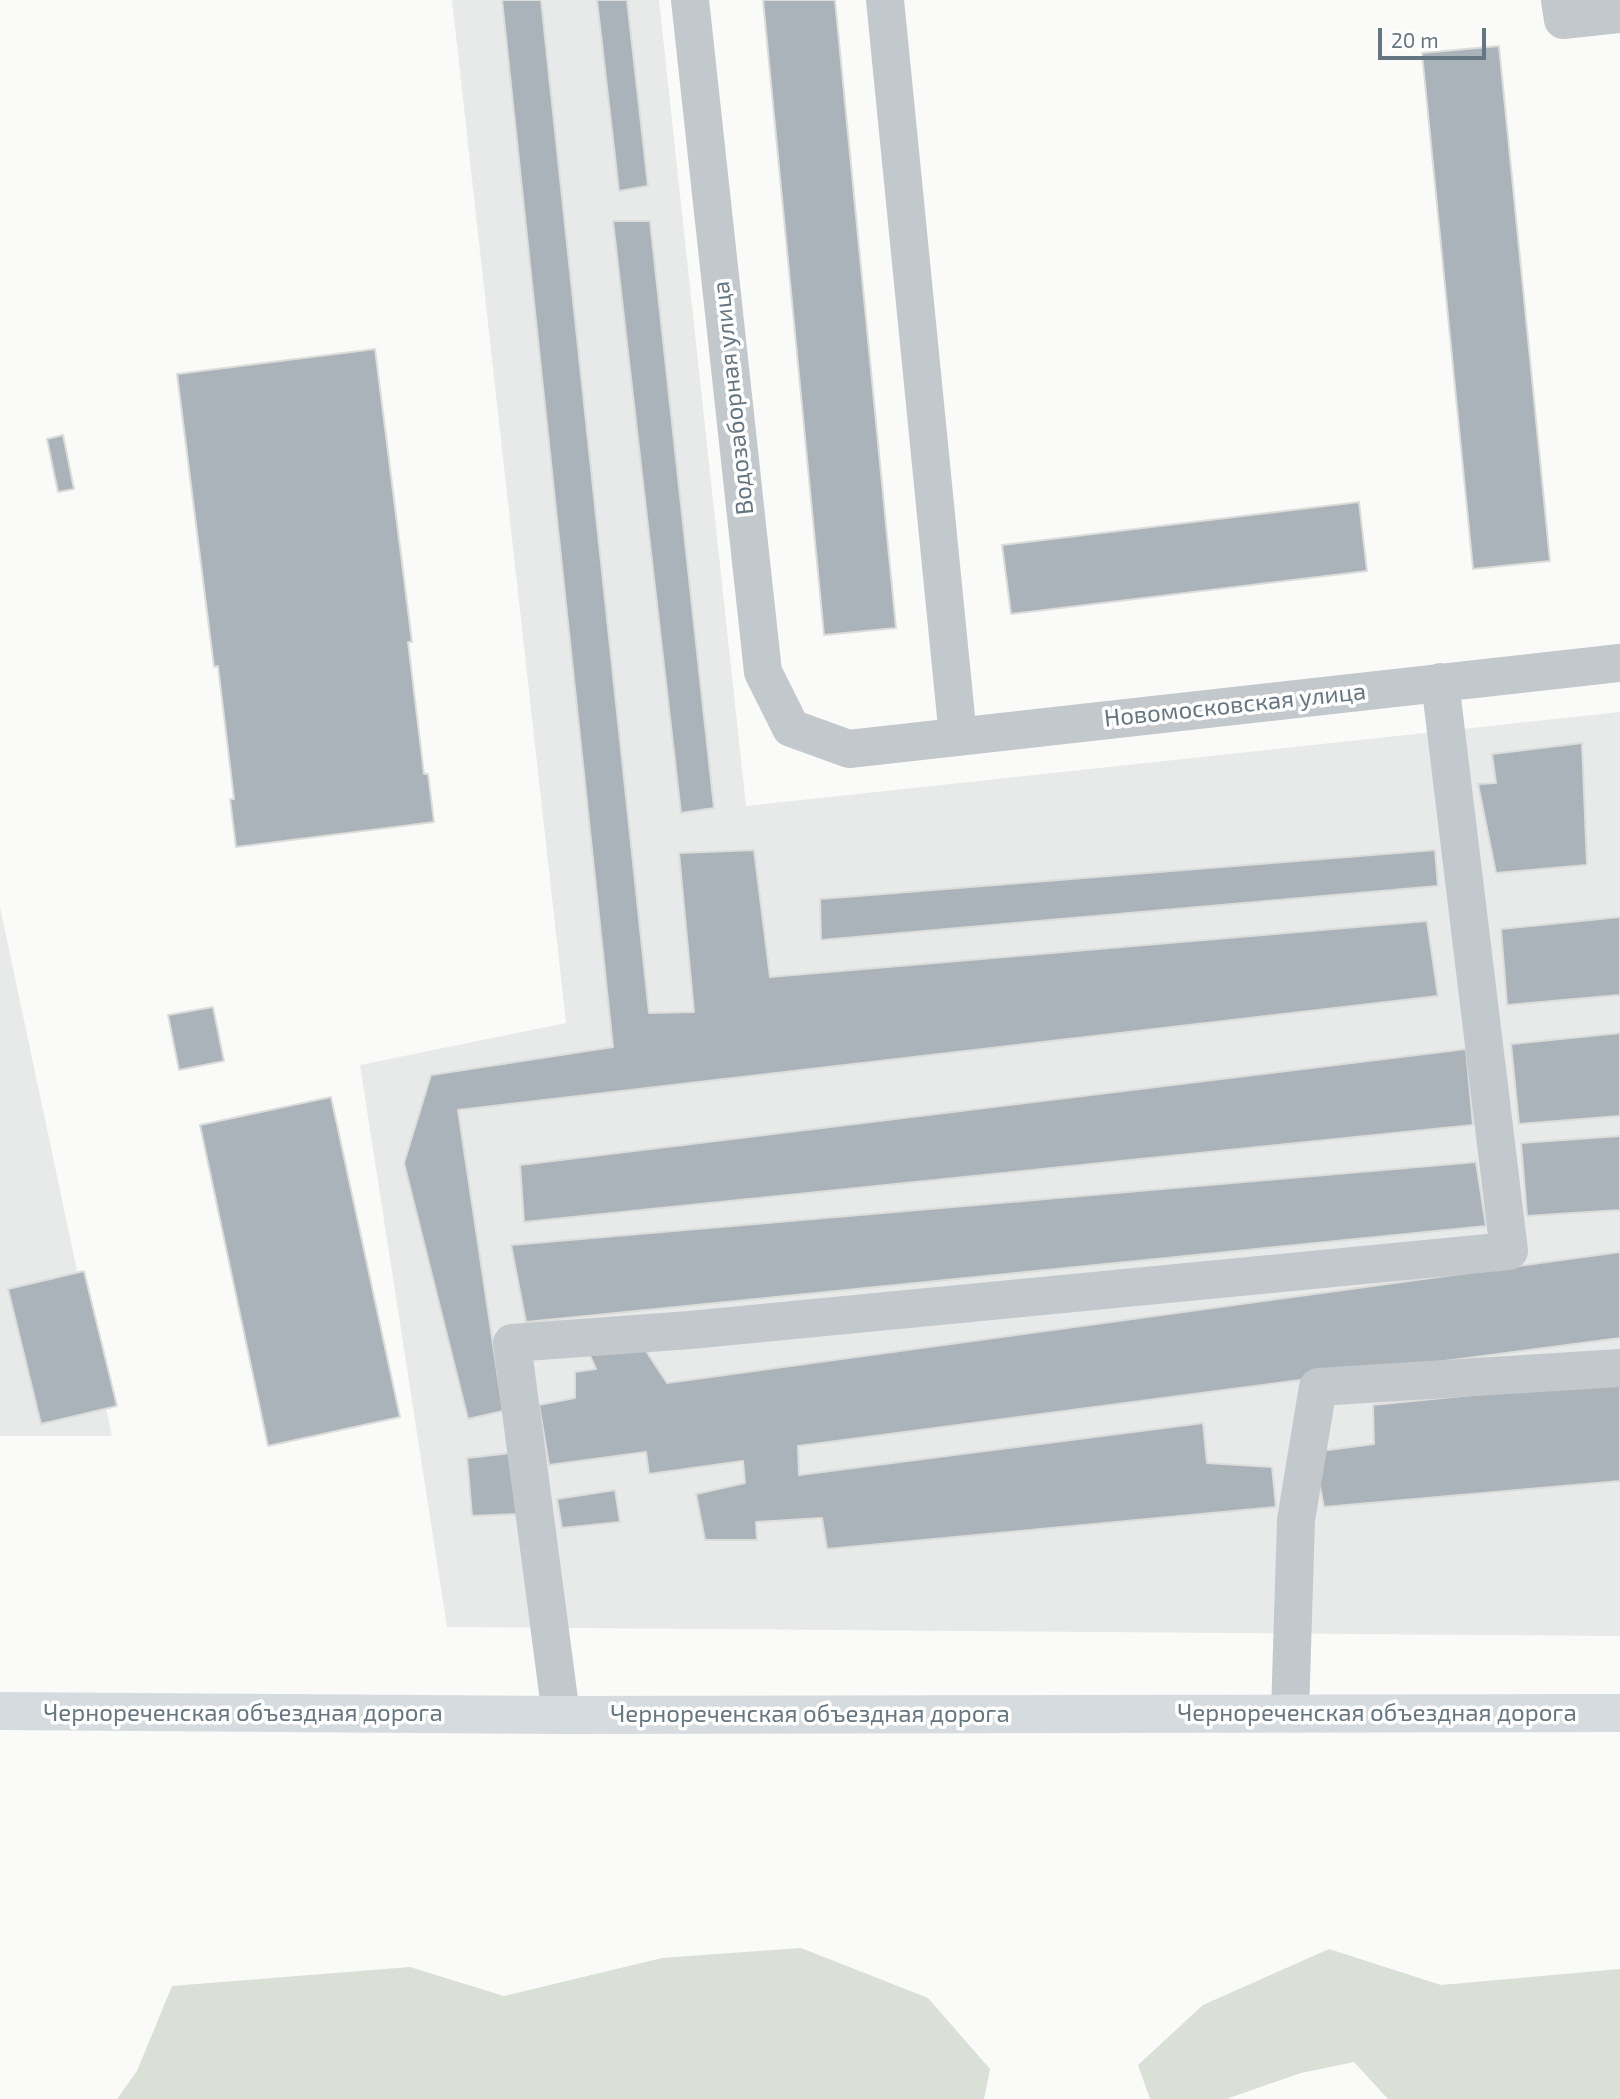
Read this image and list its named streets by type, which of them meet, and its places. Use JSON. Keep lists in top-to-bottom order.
{
  "streets": {
    "main road": ["Чернореченская объездная дорога"],
    "street": ["Водозаборная улица", "Новомосковская улица"]
  },
  "crossings": [
    ["Водозаборная улица", "Новомосковская улица"]
  ],
  "scale_bar": "20 m"
}
